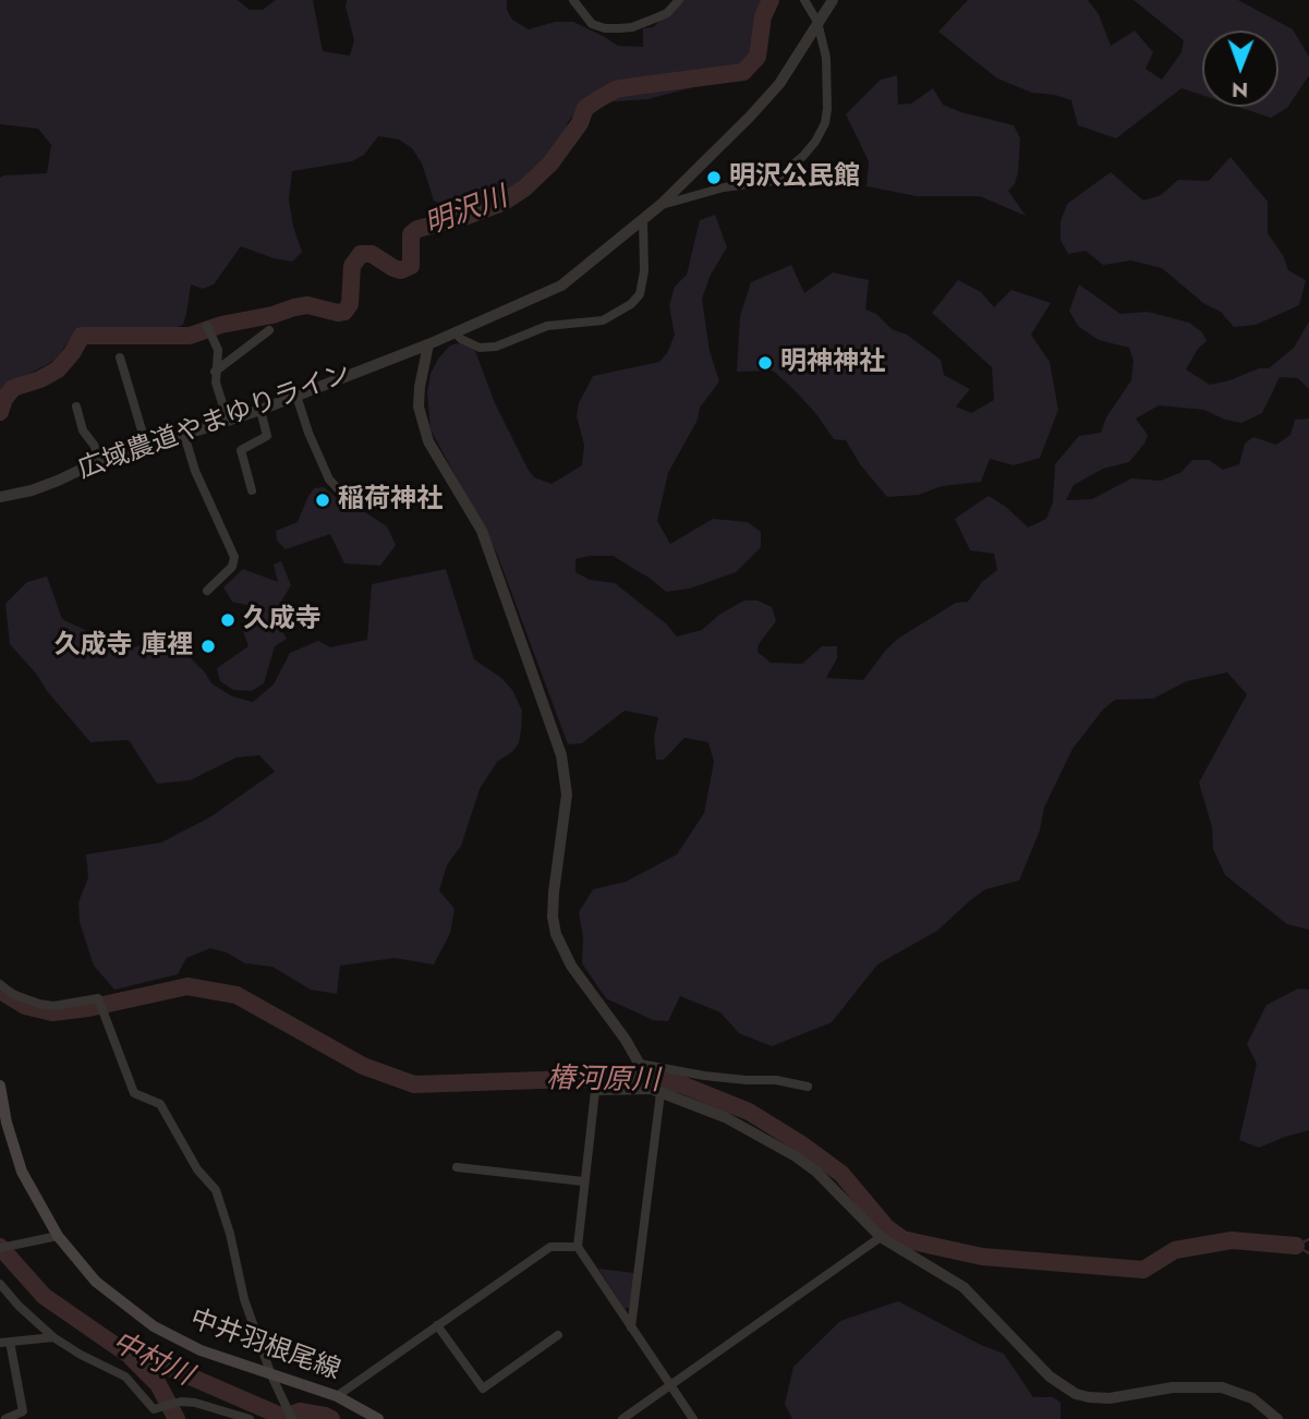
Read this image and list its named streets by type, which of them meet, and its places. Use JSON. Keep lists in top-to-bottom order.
{
  "streets": {
    "main road": ["中井羽根尾線"],
    "street": ["広域農道やまゆりライン"]
  },
  "water": ["明沢川", "椿河原川", "中村川"],
  "places": [
    "明沢公民館",
    "明神神社",
    "稲荷神社",
    "久成寺",
    "久成寺 庫裡"
  ],
  "north": "bottom"
}
